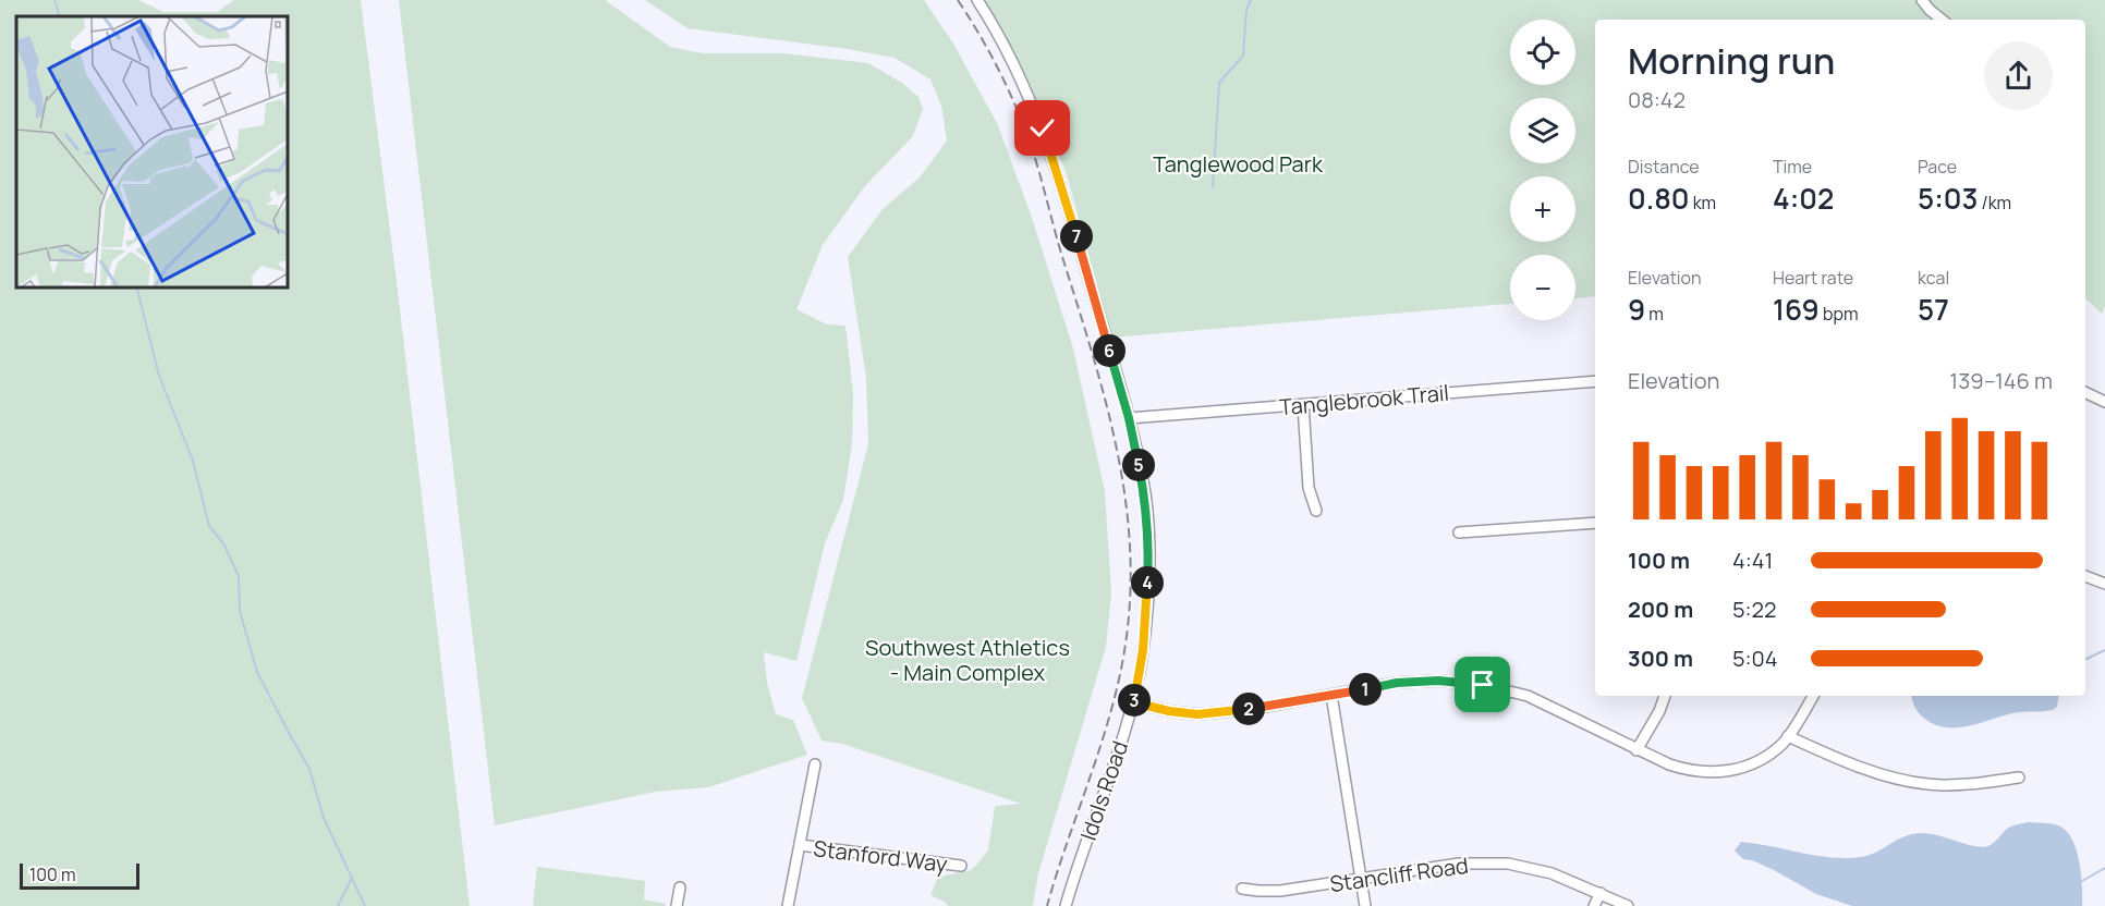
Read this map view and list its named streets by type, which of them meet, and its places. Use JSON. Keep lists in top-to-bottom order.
{
  "streets": {
    "street": [
      "Tanglebrook Trail",
      "Idols Road",
      "Stanford Way",
      "Stancliff Road"
    ]
  },
  "crossings": [
    ["Tanglebrook Trail", "Idols Road"]
  ],
  "parks": ["Tanglewood Park", "Southwest Athletics - Main Complex"],
  "scale_bar": "100 m",
  "page": {
    "map_buttons": ["+", "−"],
    "heading": ["Morning run", "08:42"],
    "stats": [
      ["Distance", "0.80 km"],
      ["Time", "4:02"],
      ["Pace", "5:03 /km"],
      ["Elevation", "9 m"],
      ["Heart rate", "169 bpm"],
      ["kcal", "57"]
    ],
    "pins": [
      "7",
      "6",
      "5",
      "4",
      "1",
      "3",
      "2"
    ],
    "chart": ["Elevation", "139–146 m"],
    "list": [
      {
        "name": "100 m",
        "note": "4:41"
      },
      {
        "name": "200 m",
        "note": "5:22"
      },
      {
        "name": "300 m",
        "note": "5:04"
      }
    ],
    "scale": "100 m"
  }
}
